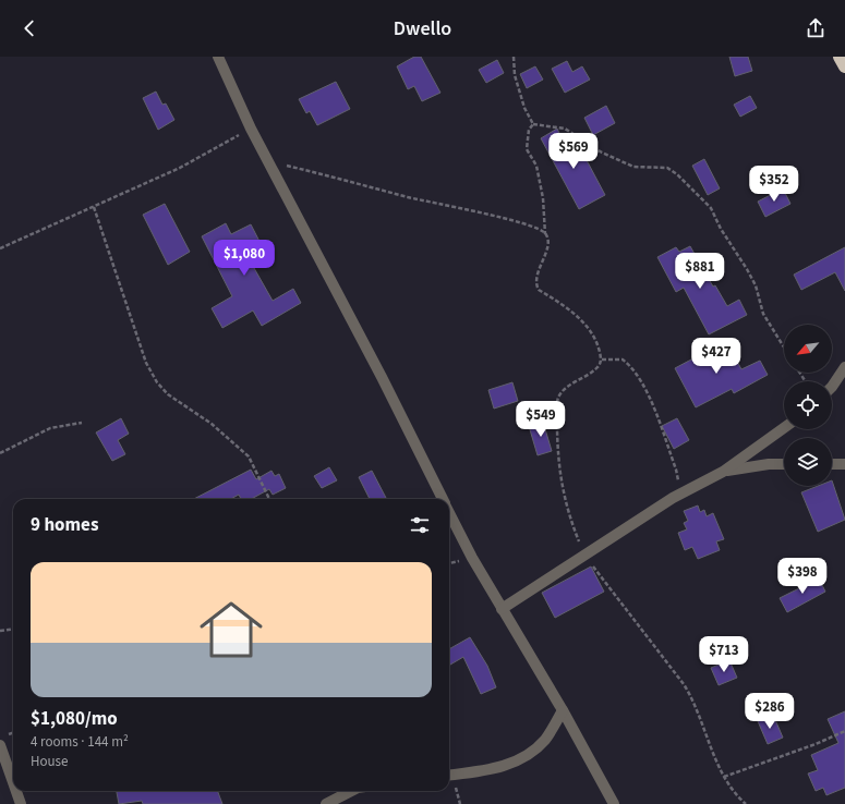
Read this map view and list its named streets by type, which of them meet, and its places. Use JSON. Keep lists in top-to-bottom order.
{
  "north": "bottom left",
  "page": {
    "header": "Dwello",
    "price": [
      "$569",
      "$352",
      "$1,080",
      "$881",
      "$427",
      "$549",
      "$398",
      "$713",
      "$286"
    ],
    "heading": "9 homes",
    "list": [
      {
        "name": "$1,080/mo",
        "note": "4 rooms · 144 m² · House"
      }
    ]
  }
}
